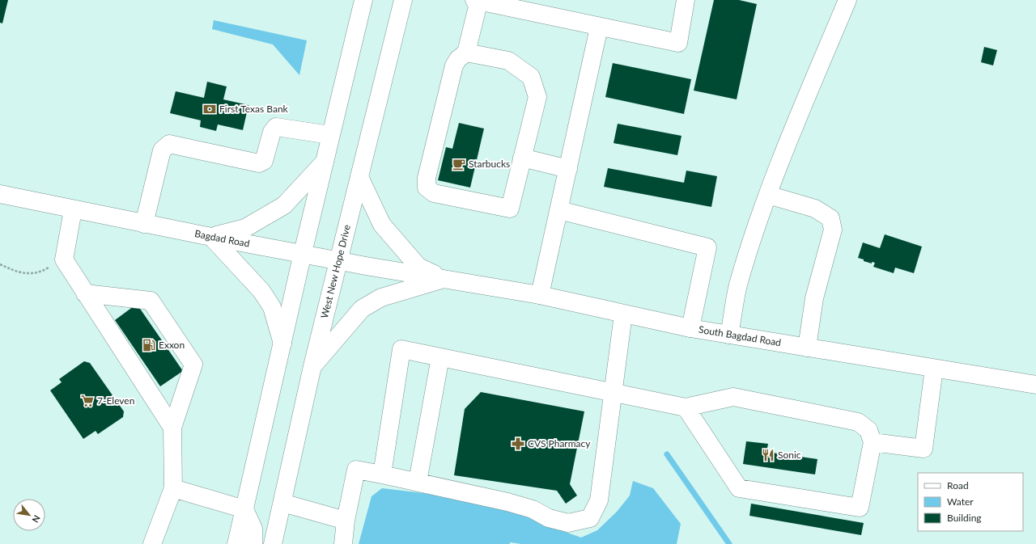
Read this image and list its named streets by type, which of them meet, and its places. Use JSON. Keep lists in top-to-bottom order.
{
  "streets": {
    "main road": ["Bagdad Road", "West New Hope Drive", "South Bagdad Road"]
  },
  "crossings": [
    ["Bagdad Road", "West New Hope Drive"],
    ["Bagdad Road", "South Bagdad Road"]
  ],
  "places": {
    "bank": ["First Texas Bank"],
    "cafe": ["Starbucks"],
    "fuel station": ["Exxon"],
    "supermarket": ["7-Eleven"],
    "pharmacy": ["CVS Pharmacy"],
    "restaurant": ["Sonic"]
  },
  "legend": ["Road", "Water", "Building"],
  "north": "bottom right"
}
